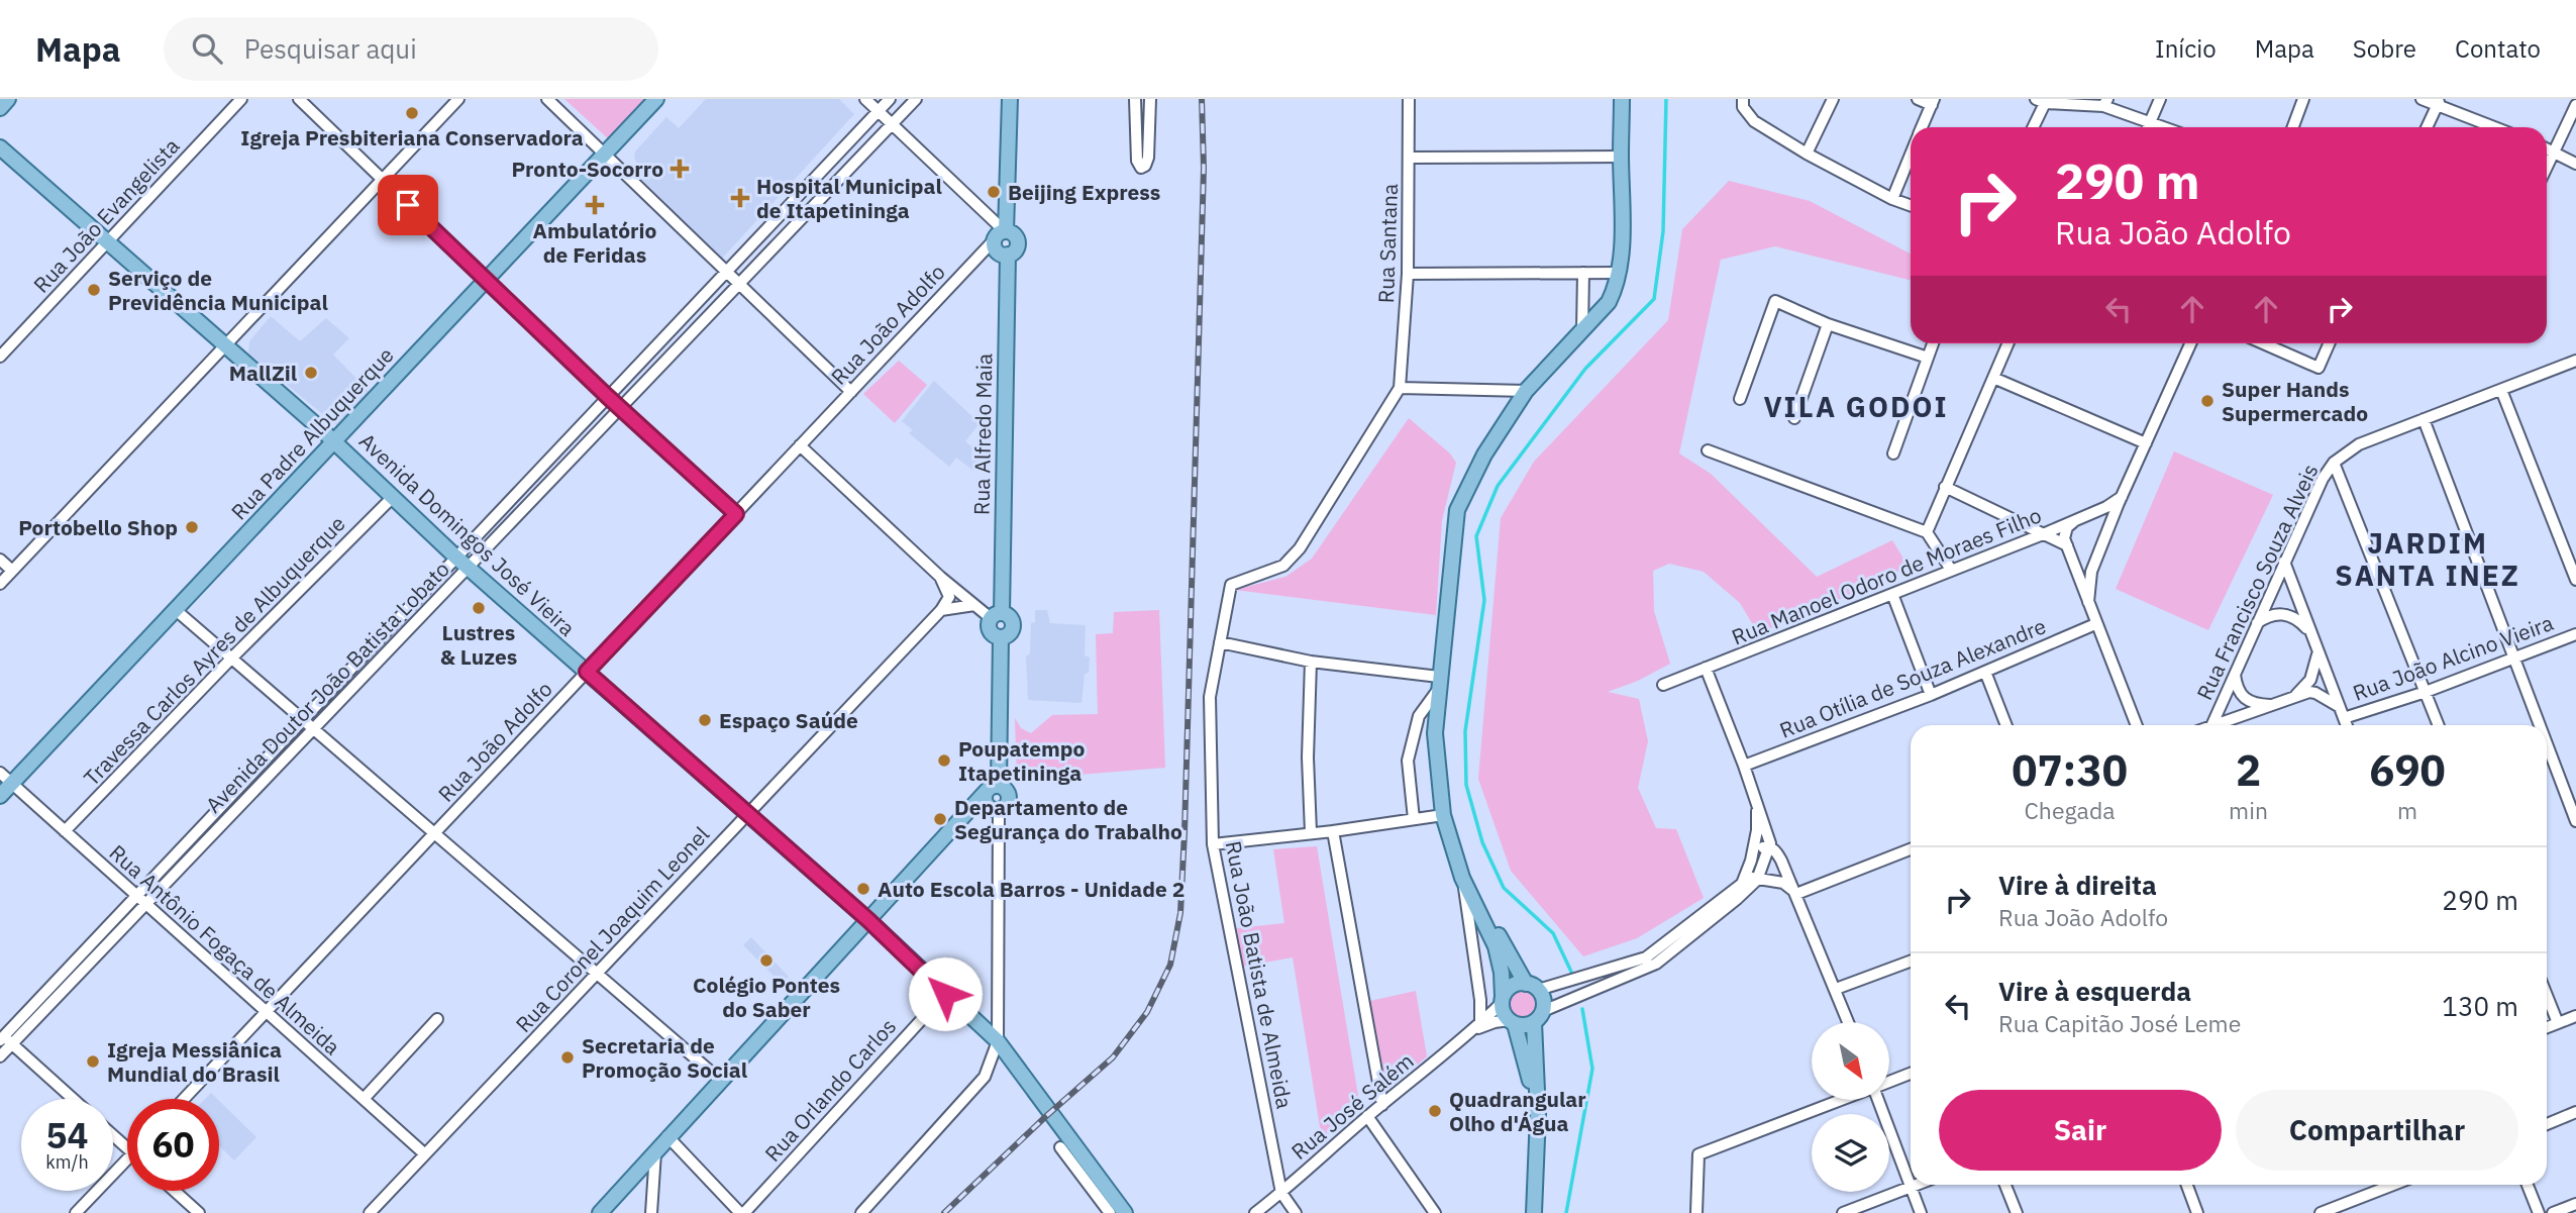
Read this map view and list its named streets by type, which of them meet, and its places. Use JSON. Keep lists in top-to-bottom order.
{
  "streets": {
    "main road": ["Rua Padre Albuquerque", "Rua Alfredo Maia", "Avenida Domingos José Vieira"],
    "street": [
      "Rua João Evangelista",
      "Rua Santana",
      "Rua João Adolfo",
      "Rua Manoel Odoro de Moraes Filho",
      "Rua Francisco Souza Alveis",
      "Travessa Carlos Ayres de Albuquerque",
      "Rua João Alcino Vieira",
      "Rua Otília de Souza Alexandre",
      "Avenida Doutor João Batista Lobato",
      "Rua Coronel Joaquim Leonel",
      "Rua Antônio Fogaça de Almeida",
      "Rua João Batista de Almeida",
      "Rua Orlando Carlos",
      "Rua José Salém"
    ]
  },
  "crossings": [
    ["Rua João Evangelista", "Avenida Domingos José Vieira"],
    ["Rua Santana", "Rua João Batista de Almeida"],
    ["Rua João Adolfo", "Rua Alfredo Maia"],
    ["Rua João Adolfo", "Avenida Domingos José Vieira"],
    ["Rua João Adolfo", "Rua Antônio Fogaça de Almeida"],
    ["Rua Padre Albuquerque", "Avenida Domingos José Vieira"],
    ["Rua Padre Albuquerque", "Rua Antônio Fogaça de Almeida"],
    ["Avenida Domingos José Vieira", "Travessa Carlos Ayres de Albuquerque"],
    ["Avenida Domingos José Vieira", "Avenida Doutor João Batista Lobato"],
    ["Avenida Domingos José Vieira", "Rua Coronel Joaquim Leonel"],
    ["Avenida Domingos José Vieira", "Rua Orlando Carlos"],
    ["Travessa Carlos Ayres de Albuquerque", "Rua Antônio Fogaça de Almeida"],
    ["Avenida Doutor João Batista Lobato", "Rua Antônio Fogaça de Almeida"],
    ["Rua Coronel Joaquim Leonel", "Rua Antônio Fogaça de Almeida"],
    ["Rua João Batista de Almeida", "Rua José Salém"]
  ],
  "districts": ["VILA GODOI", "JARDIM SANTA INEZ"],
  "places": {
    "other": [
      "Igreja Presbiteriana Conservadora",
      "Beijing Express",
      "Serviço de Previdência Municipal",
      "MallZil",
      "Super Hands Supermercado",
      "Portobello Shop",
      "Lustres & Luzes",
      "Espaço Saúde",
      "Poupatempo Itapetininga",
      "Departamento de Segurança do Trabalho",
      "Auto Escola Barros - Unidade 2",
      "Colégio Pontes do Saber",
      "Secretaria de Promoção Social",
      "Igreja Messiânica Mundial do Brasil",
      "Quadrangular Olho d'Água"
    ],
    "health": ["Pronto-Socorro", "Hospital Municipal de Itapetininga", "Ambulatório de Feridas"]
  },
  "north": "bottom right",
  "page": {
    "header": "Mapa",
    "search": "Pesquisar aqui",
    "nav": [
      "Início",
      "Mapa",
      "Sobre",
      "Contato"
    ],
    "turn": ["290 m", "Rua João Adolfo"],
    "eta": [
      "07:30",
      "Chegada",
      "2",
      "min",
      "690",
      "m"
    ],
    "list": [
      {
        "name": "Vire à direita",
        "note": "Rua João Adolfo",
        "value": "290 m"
      },
      {
        "name": "Vire à esquerda",
        "note": "Rua Capitão José Leme",
        "value": "130 m"
      }
    ],
    "buttons": ["Sair", "Compartilhar"],
    "speed": "54 km/h",
    "limit": "60"
  }
}
